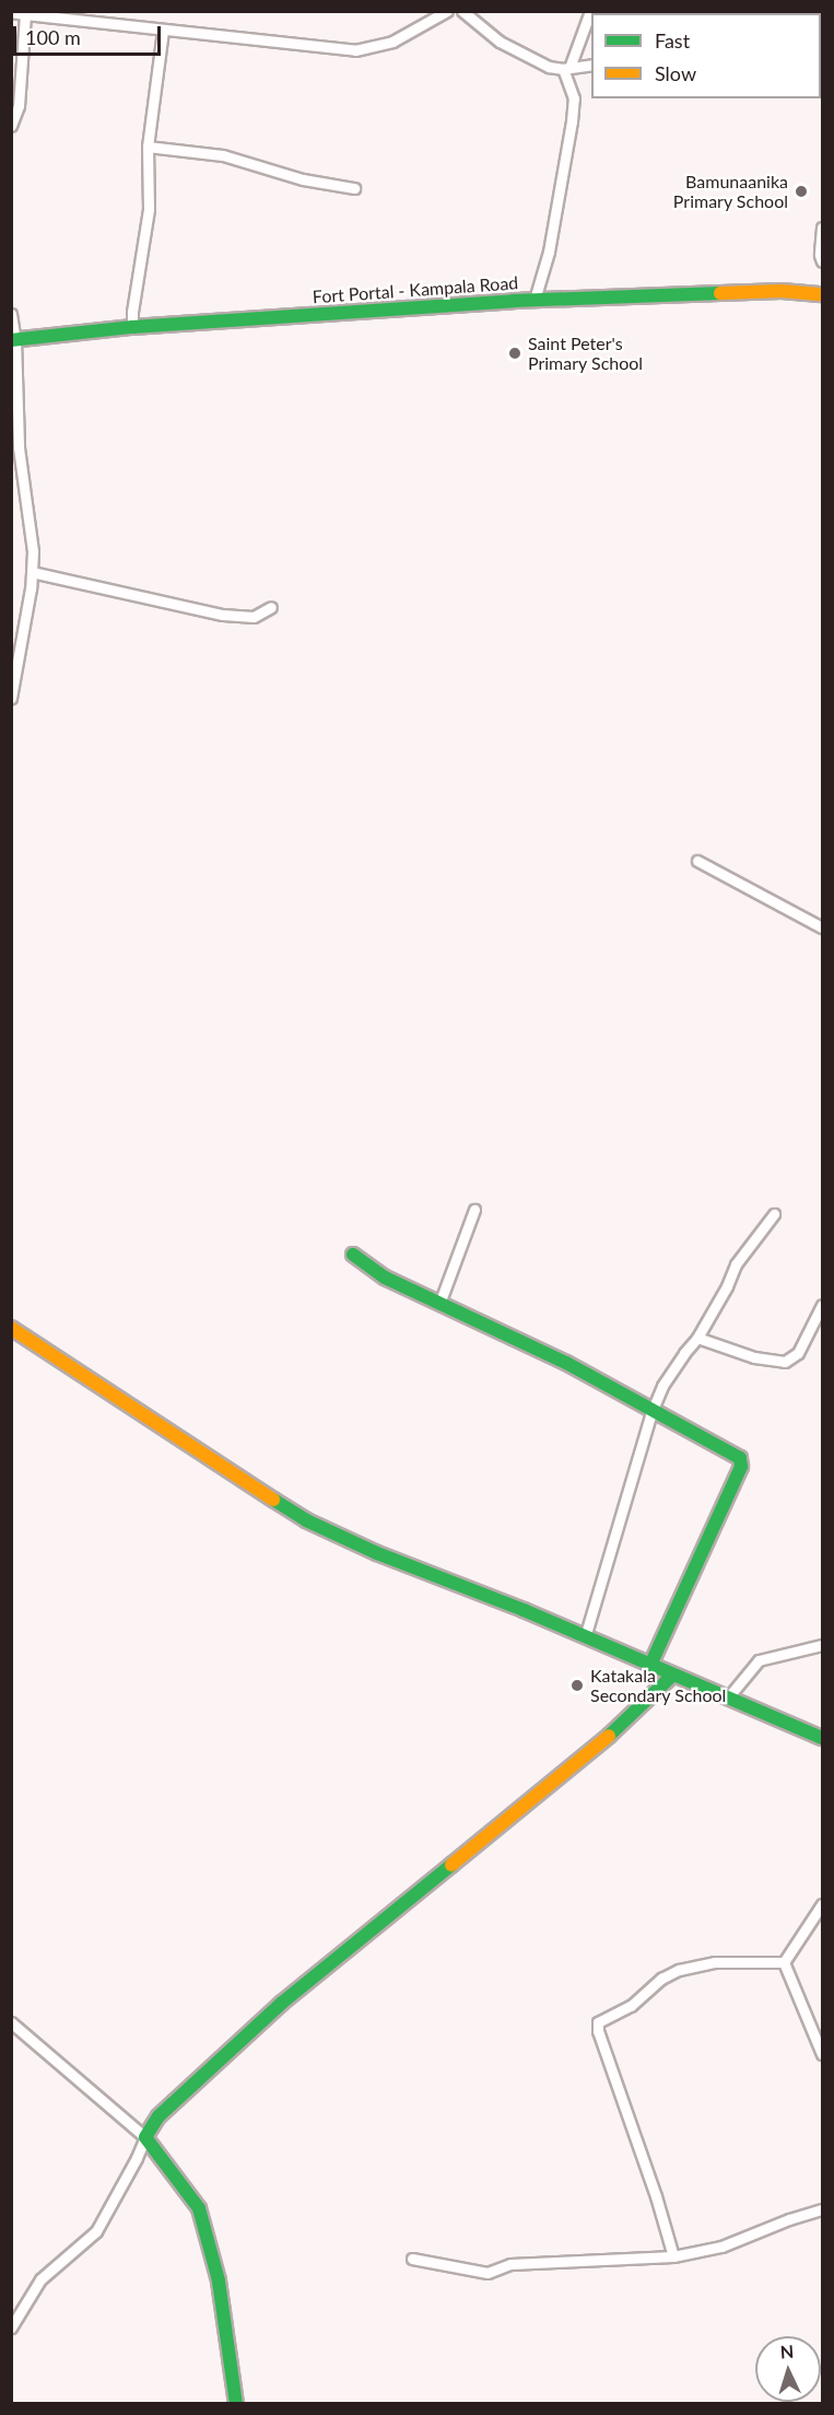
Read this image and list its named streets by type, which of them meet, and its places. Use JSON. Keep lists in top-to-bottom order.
{
  "streets": {
    "street": ["Fort Portal - Kampala Road"]
  },
  "places": ["Bamunaanika Primary School", "Saint Peter's Primary School", "Katakala Secondary School"],
  "legend": ["Fast", "Slow"],
  "scale_bar": "100 m",
  "north": "top"
}
